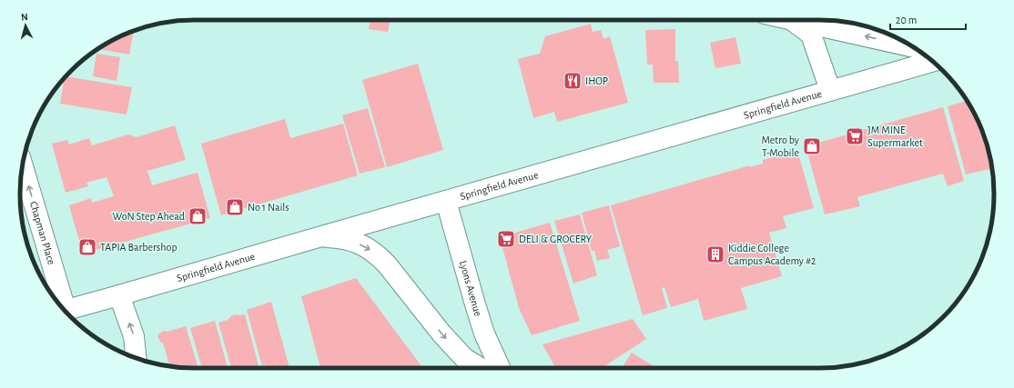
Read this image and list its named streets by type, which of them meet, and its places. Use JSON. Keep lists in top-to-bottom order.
{
  "streets": {
    "main road": ["Springfield Avenue", "Chapman Place", "Lyons Avenue"]
  },
  "crossings": [
    ["Springfield Avenue", "Lyons Avenue"]
  ],
  "one_way": ["Chapman Place"],
  "places": {
    "restaurant": ["IHOP"],
    "supermarket": ["JM MINE Supermarket", "DELI & GROCERY"],
    "shop": [
      "Metro by T-Mobile",
      "No 1 Nails",
      "WoN Step Ahead",
      "TAPIA Barbershop"
    ],
    "building": ["Kiddie College Campus Academy #2"]
  },
  "scale_bar": "20 m",
  "north": "top"
}
